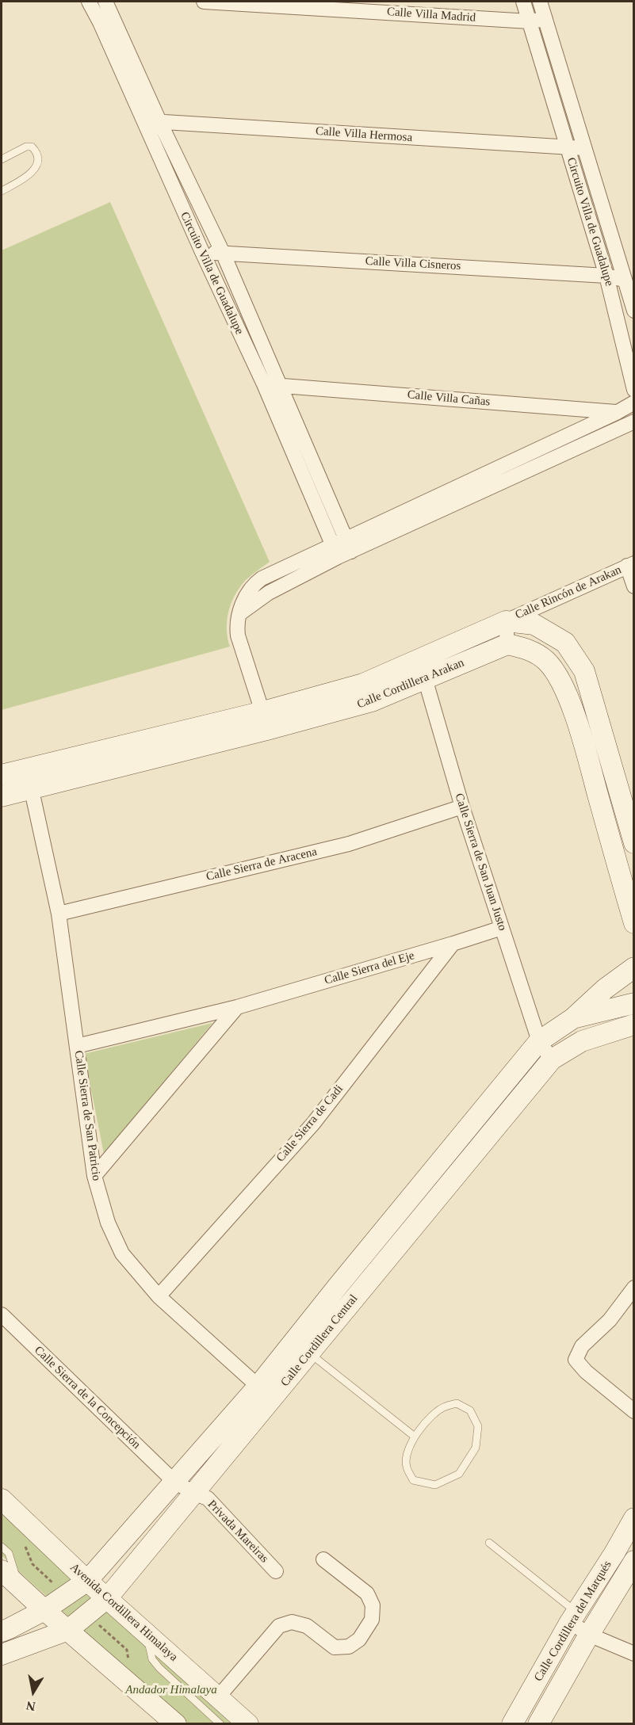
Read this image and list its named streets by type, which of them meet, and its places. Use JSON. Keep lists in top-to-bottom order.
{
  "streets": {
    "street": [
      "Calle Villa Madrid",
      "Calle Villa Hermosa",
      "Circuito Villa de Guadalupe",
      "Calle Villa Cisneros",
      "Calle Villa Cañas",
      "Calle Rincón de Arakan",
      "Calle Cordillera Arakan",
      "Calle Sierra de San Juan Justo",
      "Calle Sierra de Aracena",
      "Calle Sierra del Eje",
      "Calle Sierra de San Patricio",
      "Calle Sierra de Cadi",
      "Calle Cordillera Central",
      "Calle Sierra de la Concepción",
      "Privada Mareiras",
      "Avenida Cordillera Himalaya",
      "Calle Cordillera del Marqués"
    ]
  },
  "crossings": [
    ["Calle Villa Madrid", "Circuito Villa de Guadalupe"],
    ["Calle Villa Hermosa", "Circuito Villa de Guadalupe"],
    ["Circuito Villa de Guadalupe", "Calle Villa Cisneros"],
    ["Circuito Villa de Guadalupe", "Calle Villa Cañas"],
    ["Calle Rincón de Arakan", "Calle Cordillera Arakan"],
    ["Calle Cordillera Arakan", "Calle Sierra de San Juan Justo"],
    ["Calle Cordillera Arakan", "Calle Sierra de San Patricio"],
    ["Calle Sierra de San Juan Justo", "Calle Sierra de Aracena"],
    ["Calle Sierra de San Juan Justo", "Calle Sierra del Eje"],
    ["Calle Sierra de San Juan Justo", "Calle Cordillera Central"],
    ["Calle Sierra de Aracena", "Calle Sierra de San Patricio"],
    ["Calle Sierra del Eje", "Calle Sierra de San Patricio"],
    ["Calle Sierra del Eje", "Calle Sierra de Cadi"],
    ["Calle Sierra de San Patricio", "Calle Sierra de Cadi"],
    ["Calle Sierra de San Patricio", "Calle Cordillera Central"],
    ["Calle Cordillera Central", "Calle Sierra de la Concepción"],
    ["Calle Cordillera Central", "Privada Mareiras"],
    ["Calle Cordillera Central", "Avenida Cordillera Himalaya"],
    ["Calle Sierra de la Concepción", "Privada Mareiras"]
  ],
  "parks": ["Andador Himalaya"],
  "north": "bottom"
}
